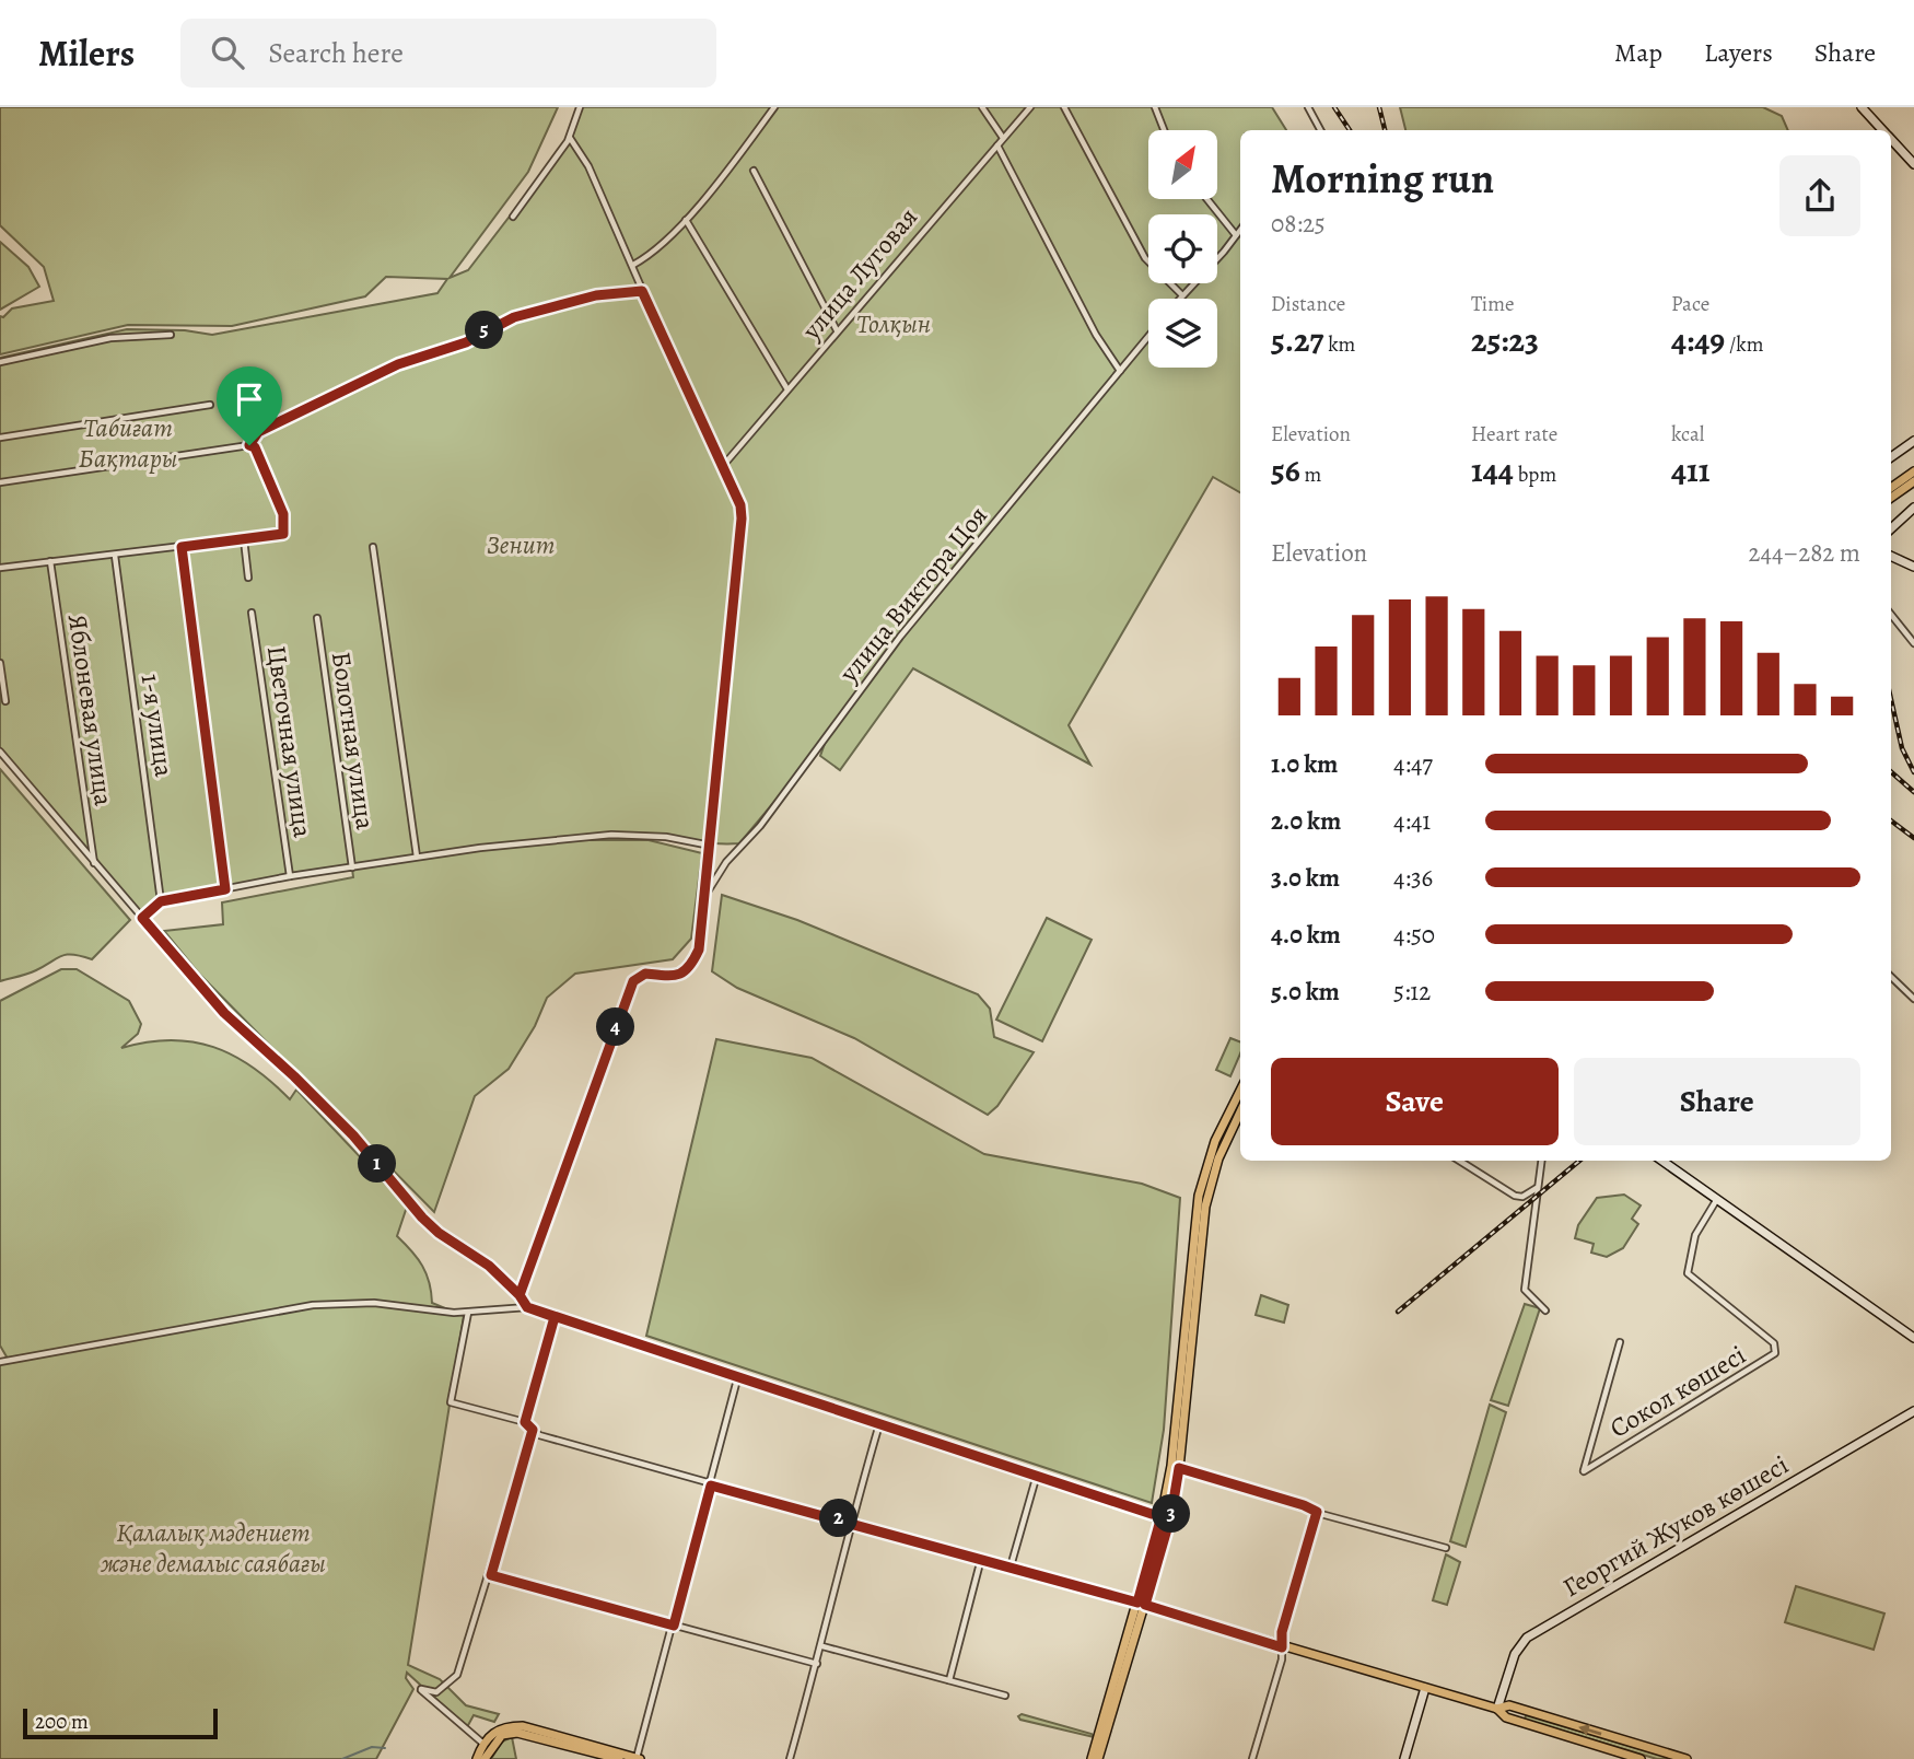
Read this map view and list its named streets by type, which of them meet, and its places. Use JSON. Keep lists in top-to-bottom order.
{
  "streets": {
    "street": [
      "улица Луговая",
      "улица Виктора Цоя",
      "Яблоневая улица",
      "1-я улица",
      "Болотная улица",
      "Цветочная улица",
      "Сокол көшесі",
      "Георгий Жуков көшесі"
    ]
  },
  "parks": [
    "Толқын",
    "Табиғат Бақтары",
    "Зенит",
    "Қалалық мәдениет және демалыс саябағы"
  ],
  "scale_bar": "200 m",
  "north": "top right",
  "page": {
    "header": "Milers",
    "search": "Search here",
    "nav": ["Map", "Layers", "Share"],
    "heading": ["Morning run", "08:25"],
    "stats": [
      ["Distance", "5.27 km"],
      ["Time", "25:23"],
      ["Pace", "4:49 /km"],
      ["Elevation", "56 m"],
      ["Heart rate", "144 bpm"],
      ["kcal", "411"]
    ],
    "pins": [
      "5",
      "4",
      "1",
      "3",
      "2"
    ],
    "chart": ["Elevation", "244–282 m"],
    "list": [
      {
        "name": "1.0 km",
        "note": "4:47"
      },
      {
        "name": "2.0 km",
        "note": "4:41"
      },
      {
        "name": "3.0 km",
        "note": "4:36"
      },
      {
        "name": "4.0 km",
        "note": "4:50"
      },
      {
        "name": "5.0 km",
        "note": "5:12"
      }
    ],
    "buttons": ["Save", "Share"],
    "scale": "200 m"
  }
}
